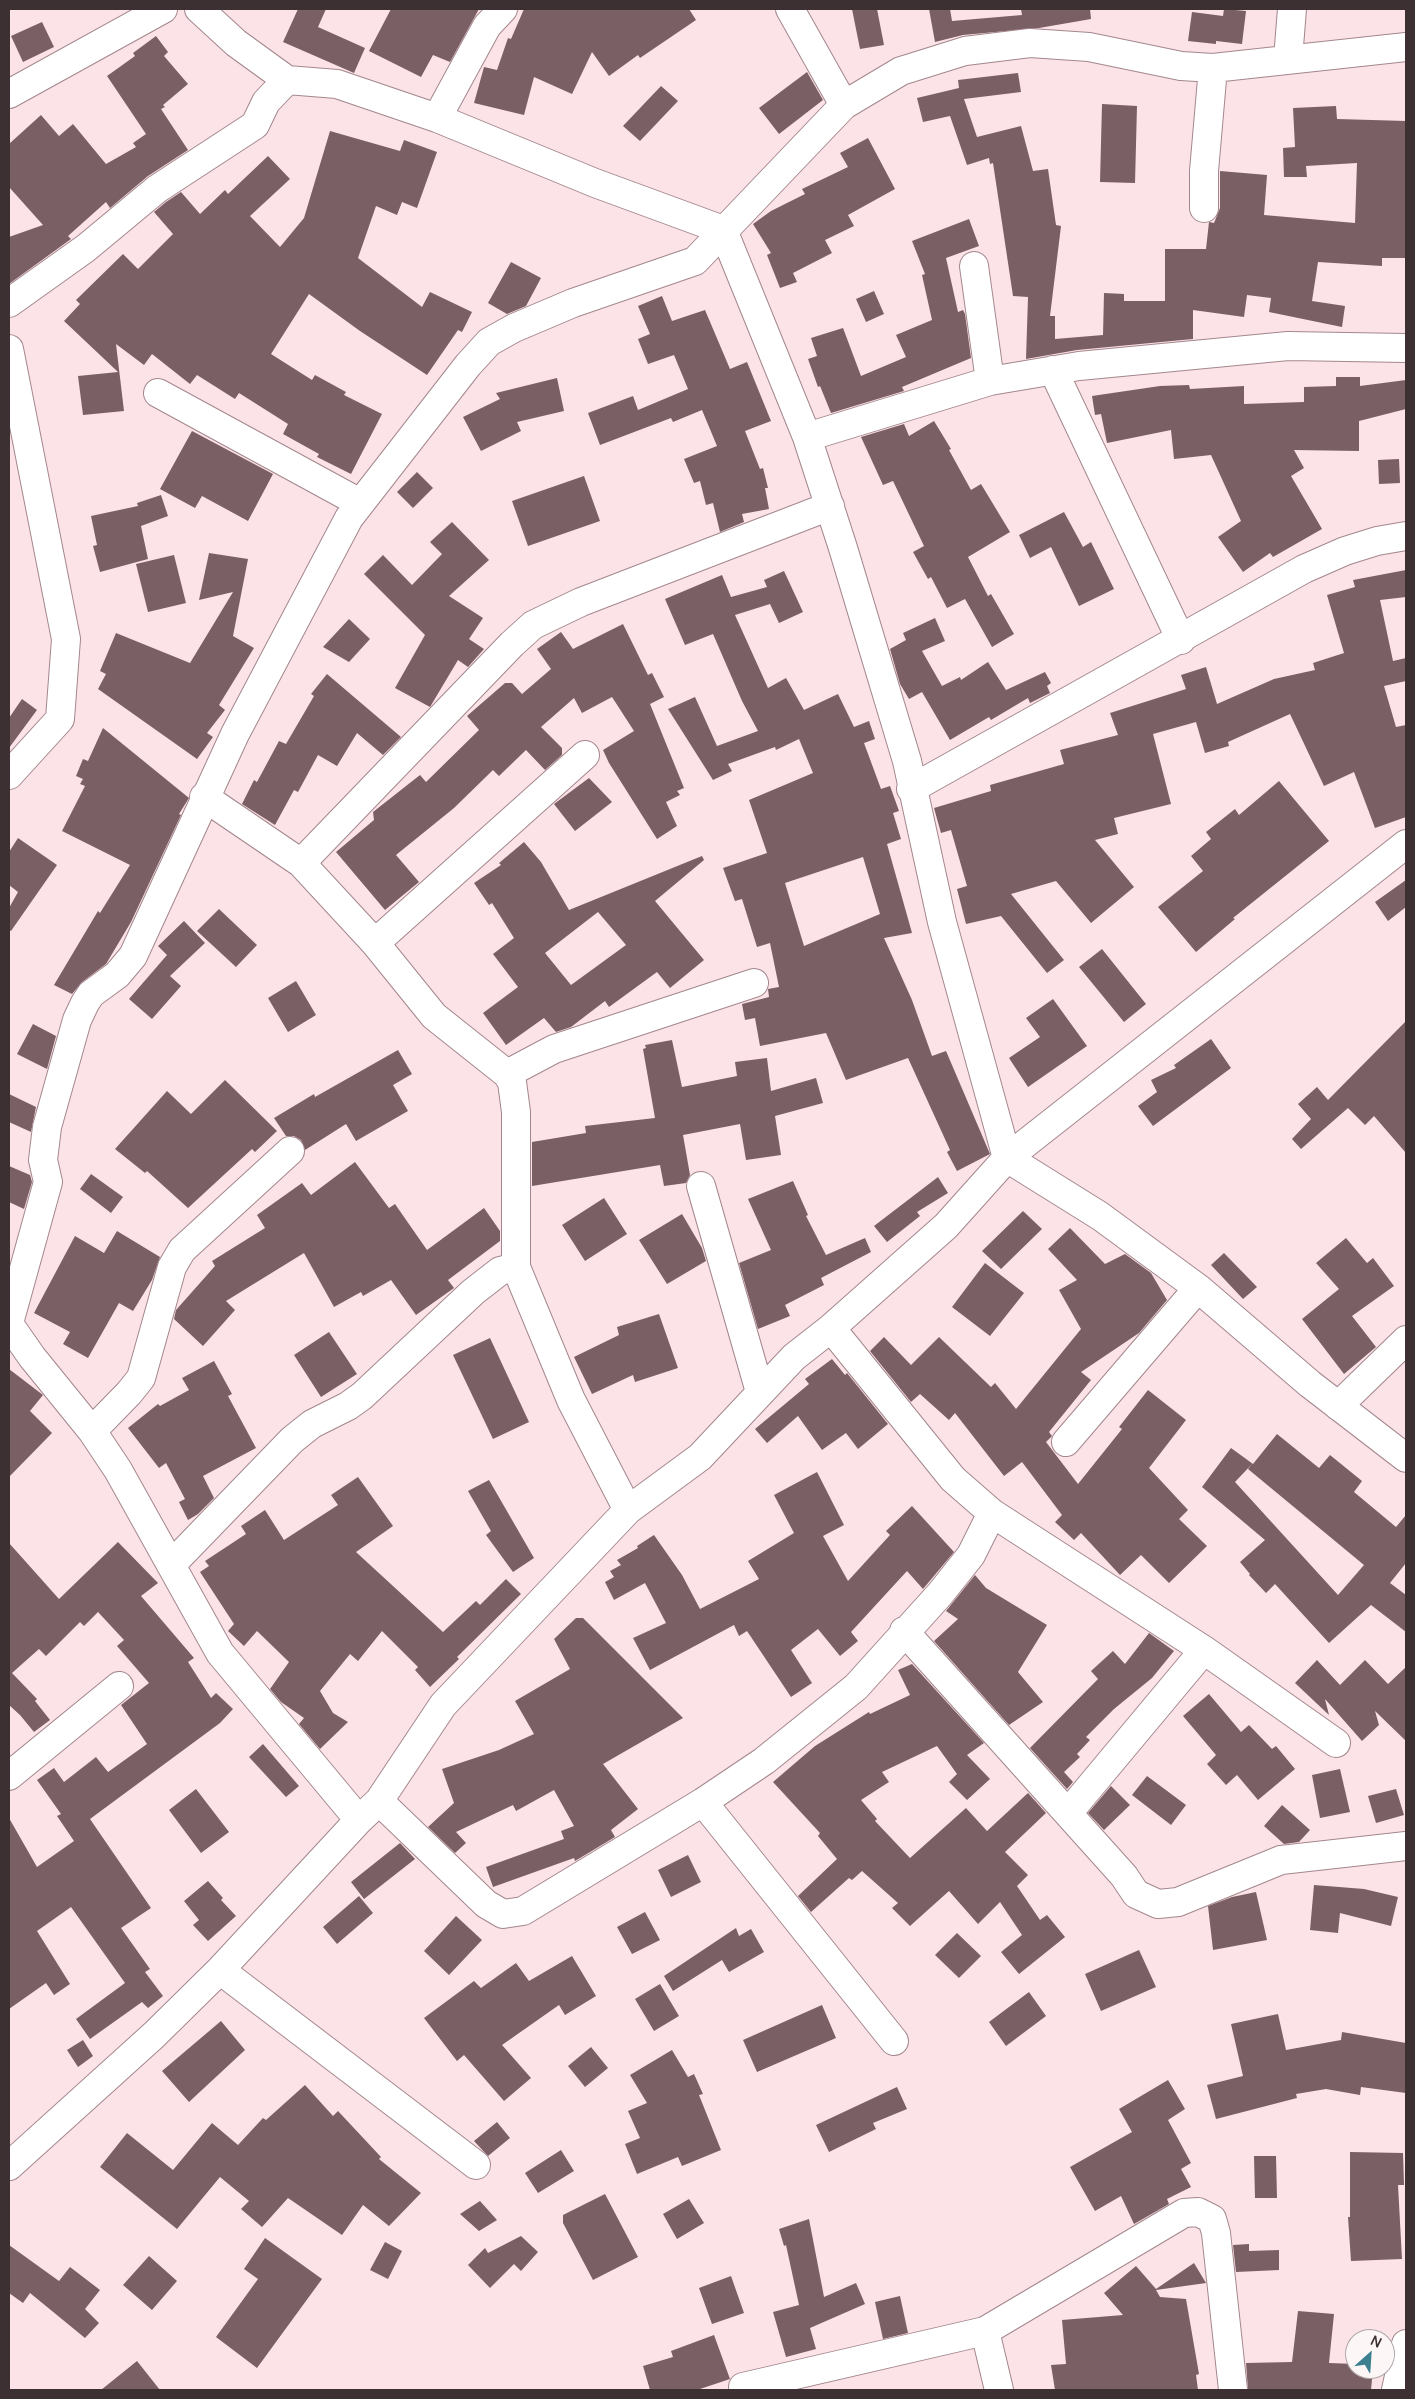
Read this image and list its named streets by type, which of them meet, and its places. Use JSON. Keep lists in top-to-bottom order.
{
  "north": "top right"
}
